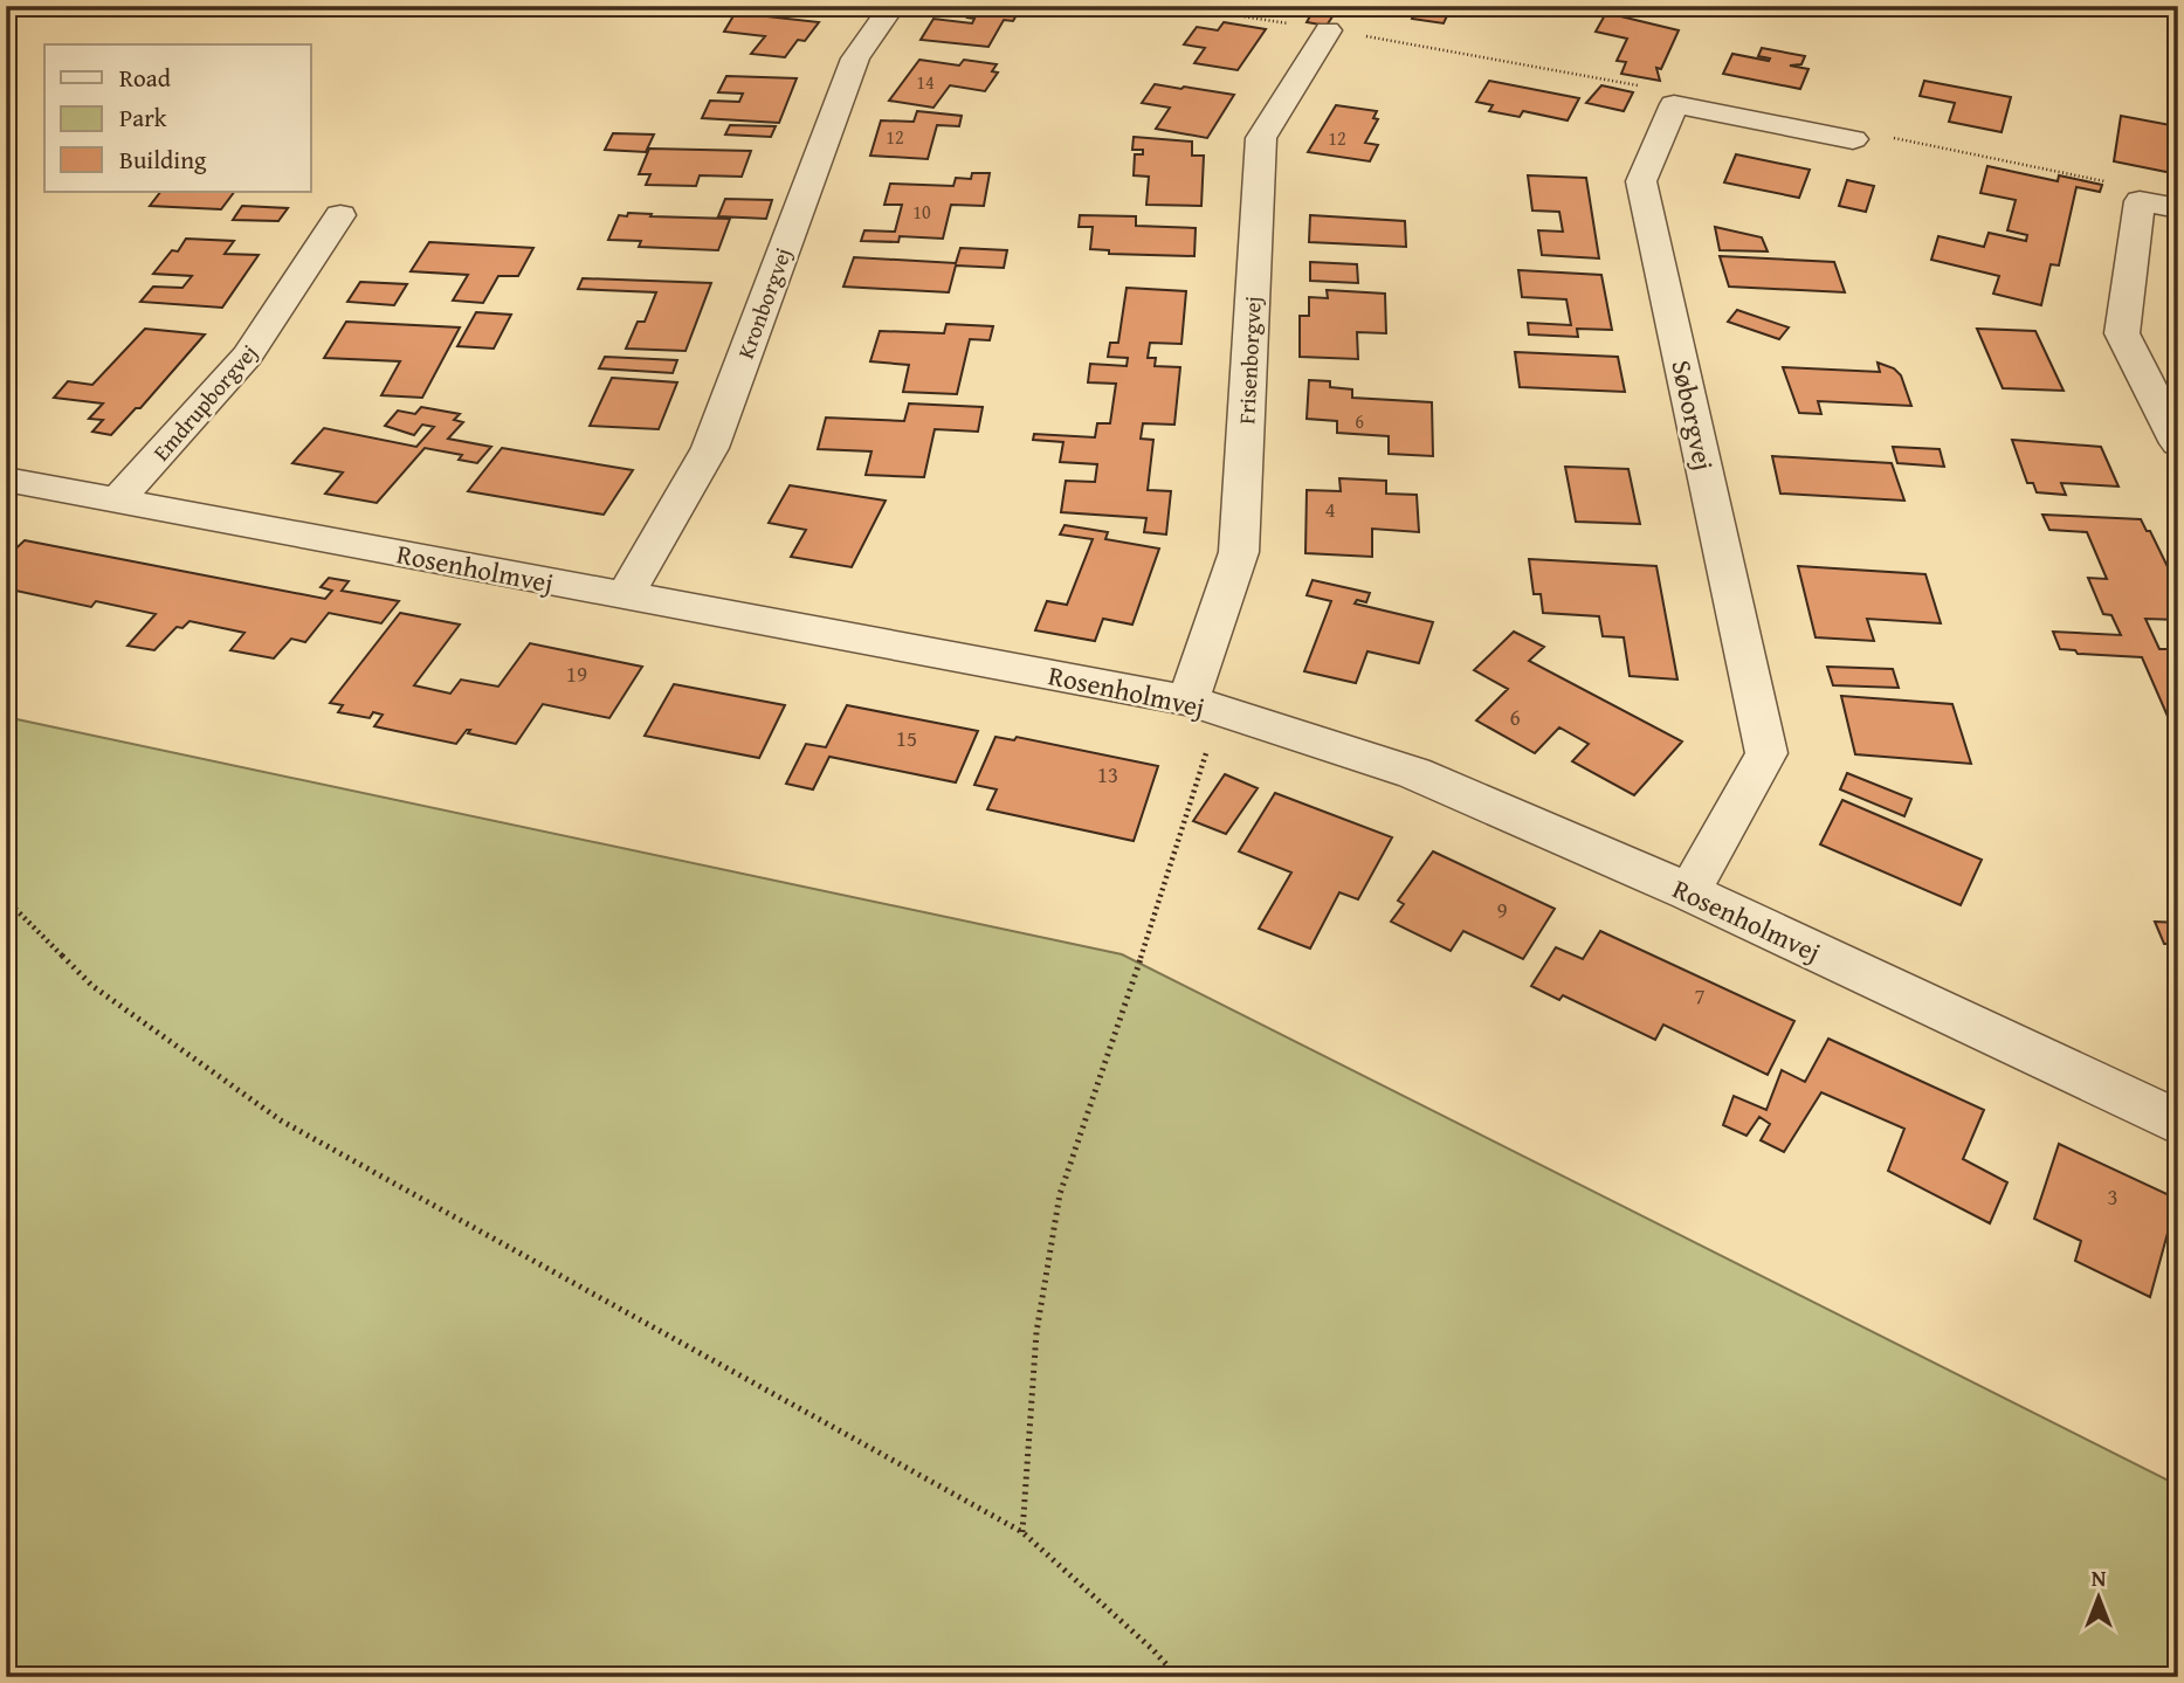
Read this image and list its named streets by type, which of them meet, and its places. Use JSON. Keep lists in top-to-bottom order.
{
  "streets": {
    "street": [
      "Kronborgvej",
      "Frisenborgvej",
      "Emdrupborgvej",
      "Søborgvej",
      "Rosenholmvej"
    ]
  },
  "crossings": [
    ["Kronborgvej", "Rosenholmvej"],
    ["Frisenborgvej", "Rosenholmvej"],
    ["Emdrupborgvej", "Rosenholmvej"],
    ["Søborgvej", "Rosenholmvej"]
  ],
  "house_numbers": [
    "14",
    "12",
    "12",
    "10",
    "6",
    "4",
    "19",
    "6",
    "15",
    "13",
    "9",
    "7",
    "3"
  ],
  "legend": ["Road", "Park", "Building"],
  "north": "top"
}
